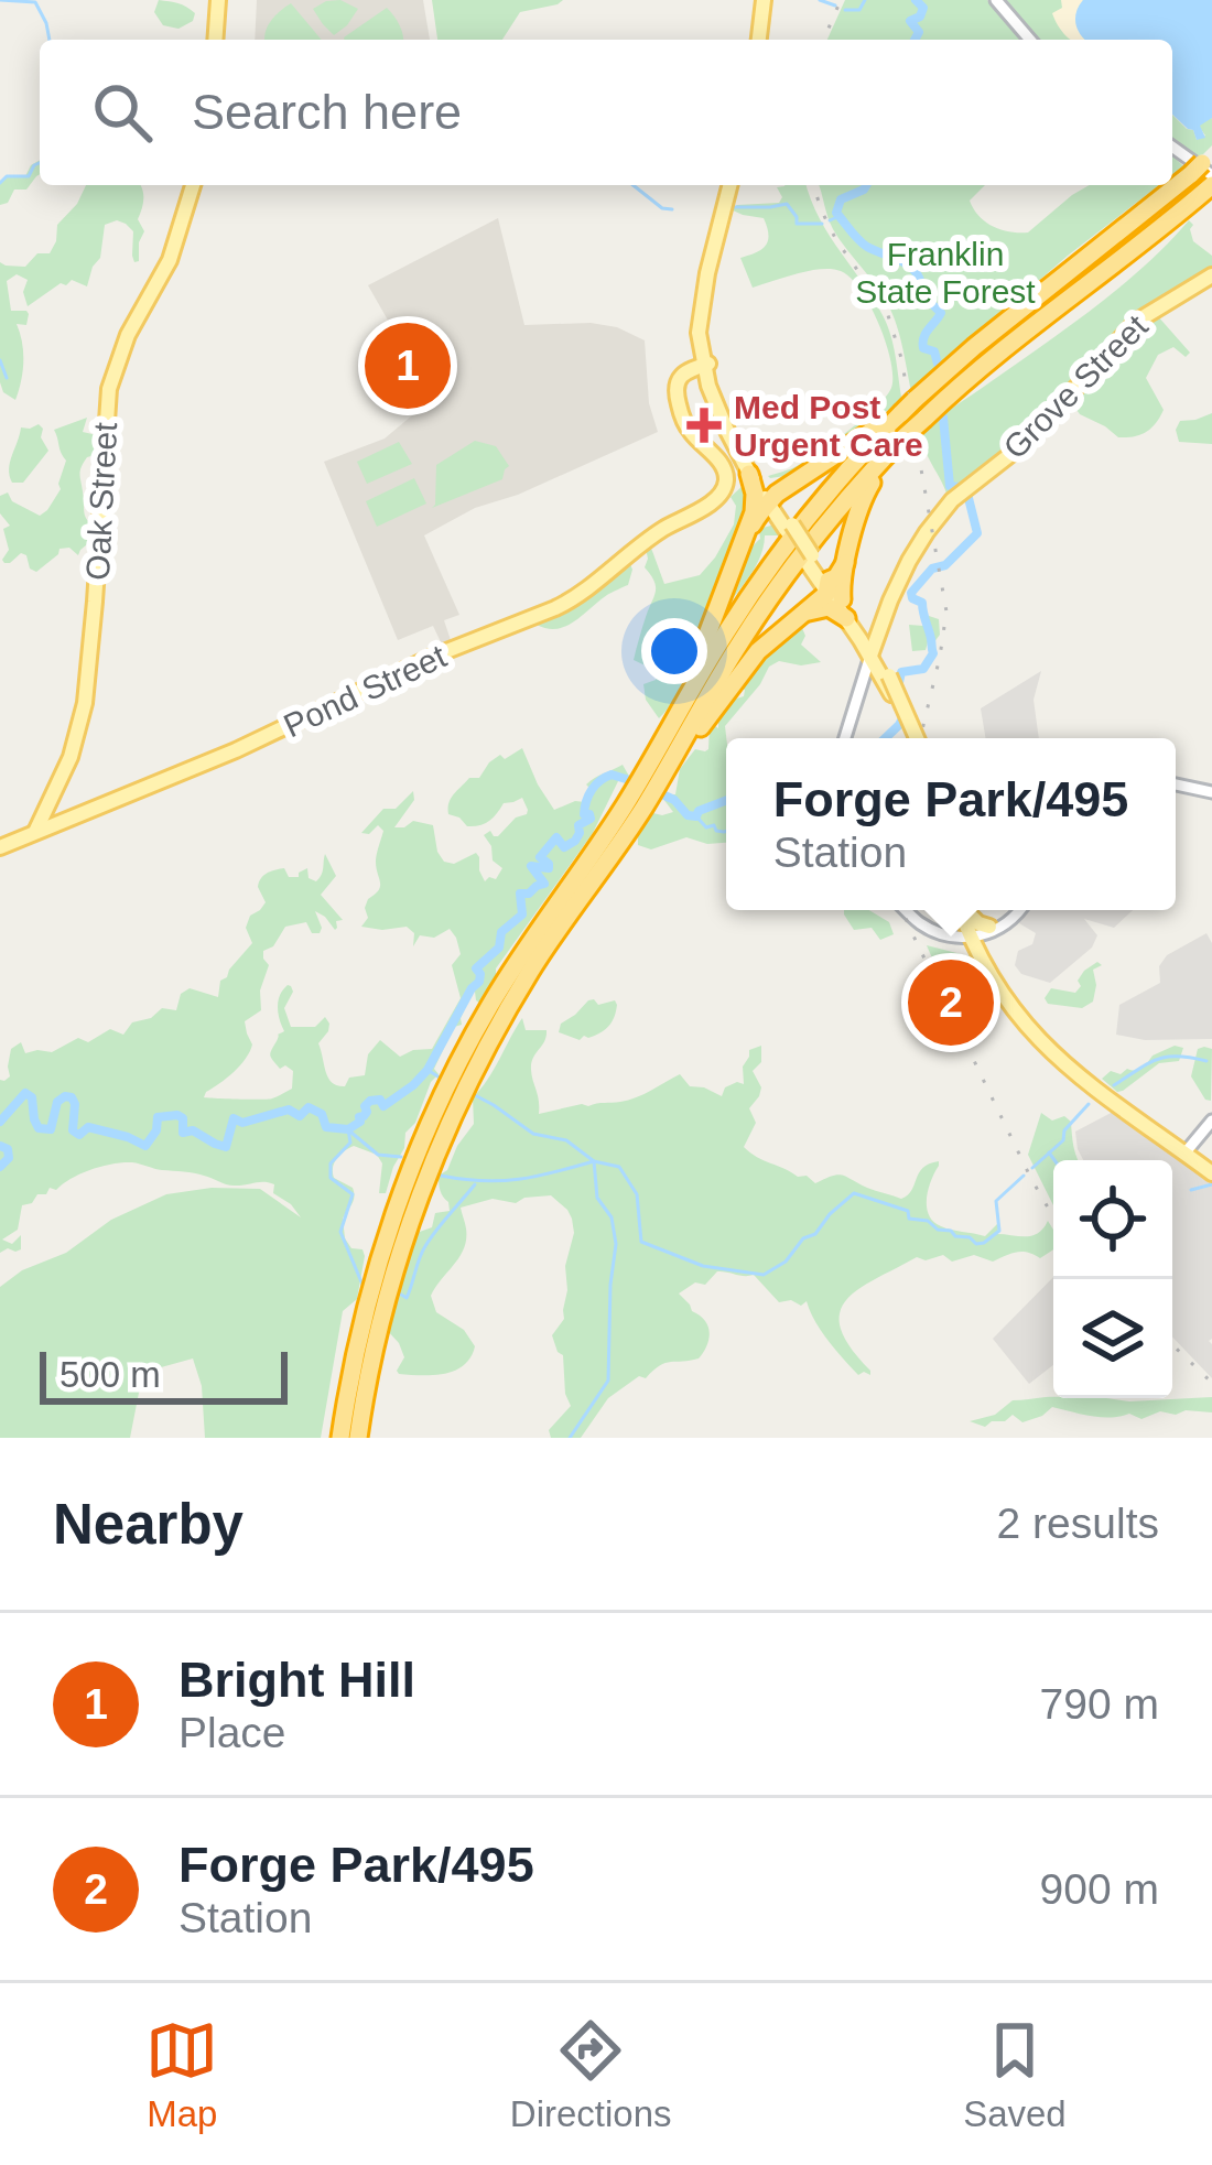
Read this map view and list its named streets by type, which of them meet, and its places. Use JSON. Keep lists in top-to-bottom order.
{
  "streets": {
    "main road": ["Grove Street", "Oak Street", "Pond Street"]
  },
  "crossings": [
    ["Oak Street", "Pond Street"]
  ],
  "parks": ["Franklin State Forest"],
  "places": {
    "health": ["Med Post Urgent Care"]
  },
  "scale_bar": "500 m",
  "page": {
    "search": "Search here",
    "pins": ["1", "2"],
    "popup": ["Forge Park/495", "Station"],
    "scale": "500 m",
    "heading": ["Nearby", "2 results"],
    "list": [
      {
        "mark": "1",
        "name": "Bright Hill",
        "note": "Place",
        "value": "790 m"
      },
      {
        "mark": "2",
        "name": "Forge Park/495",
        "note": "Station",
        "value": "900 m"
      }
    ],
    "nav": ["Map", "Directions", "Saved"]
  }
}
